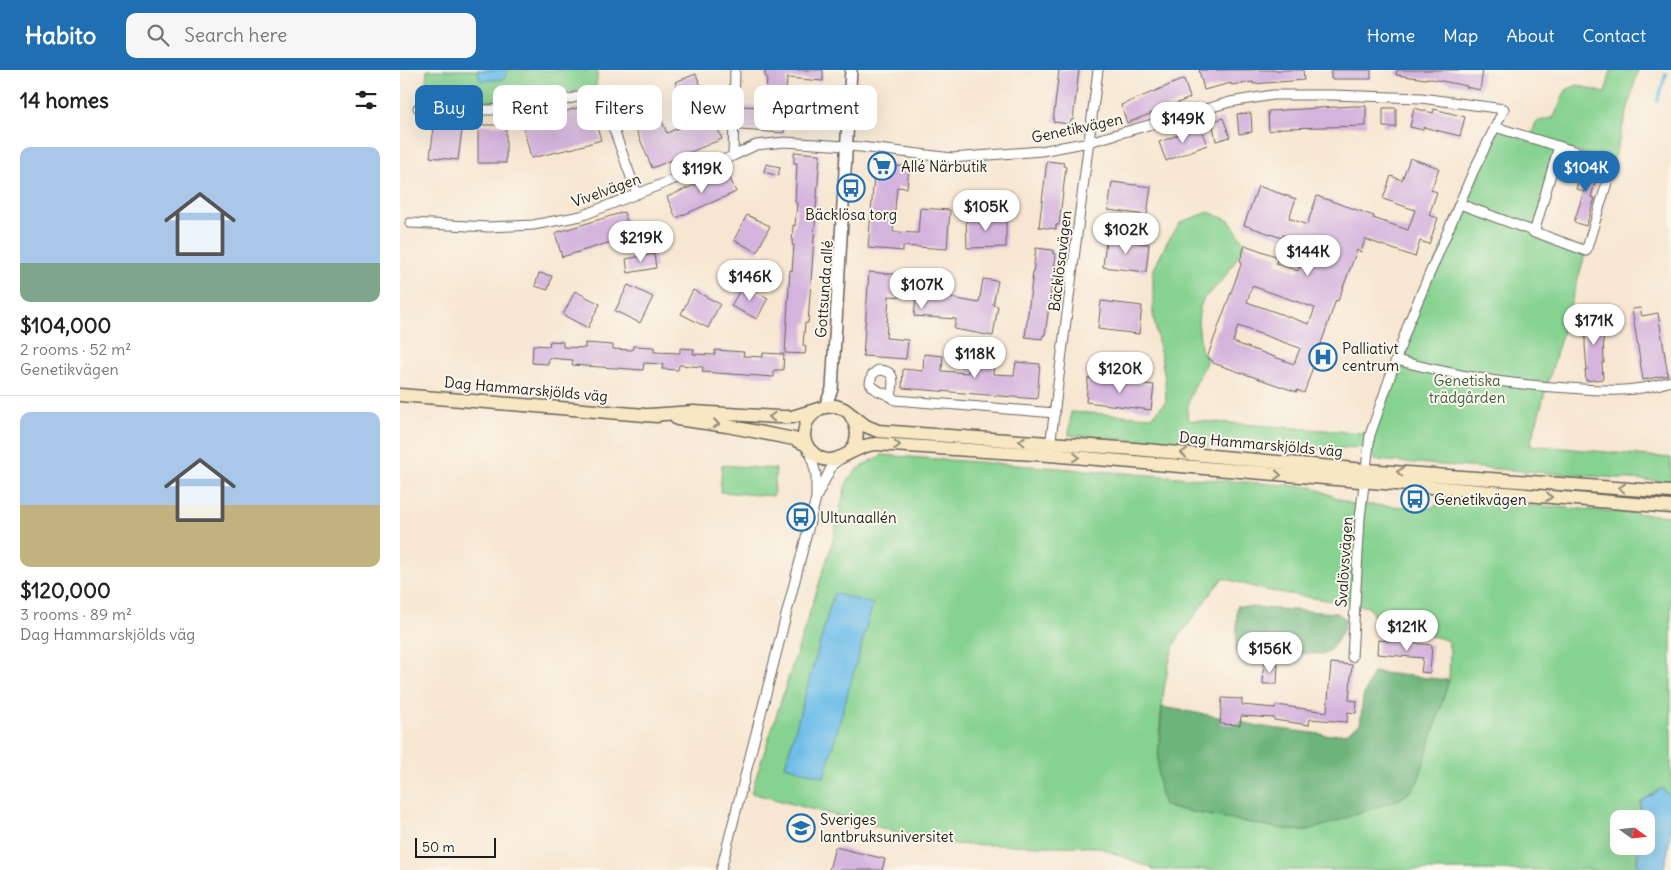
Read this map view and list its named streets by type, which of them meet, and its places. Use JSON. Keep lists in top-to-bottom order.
{
  "streets": {
    "main road": ["Dag Hammarskjölds väg"],
    "street": [
      "Genetikvägen",
      "Vivelvägen",
      "Bäcklösavägen",
      "Gottsunda allé",
      "Svalövsvägen"
    ]
  },
  "crossings": [
    ["Genetikvägen", "Vivelvägen"],
    ["Genetikvägen", "Bäcklösavägen"],
    ["Genetikvägen", "Gottsunda allé"],
    ["Genetikvägen", "Dag Hammarskjölds väg"],
    ["Genetikvägen", "Svalövsvägen"],
    ["Bäcklösavägen", "Dag Hammarskjölds väg"],
    ["Gottsunda allé", "Dag Hammarskjölds väg"],
    ["Dag Hammarskjölds väg", "Svalövsvägen"]
  ],
  "parks": ["Genetiska trädgården"],
  "places": {
    "supermarket": ["Allé Närbutik"],
    "bus stop": ["Bäcklösa torg", "Genetikvägen", "Ultunaallén"],
    "hospital": ["Palliativt centrum"],
    "school or university": ["Sveriges lantbruksuniversitet"]
  },
  "scale_bar": "50 m",
  "north": "right",
  "page": {
    "header": "Habito",
    "search": "Search here",
    "nav": [
      "Home",
      "Map",
      "About",
      "Contact"
    ],
    "heading": "14 homes",
    "chip": [
      "Buy",
      "Rent",
      "Filters",
      "New",
      "Apartment"
    ],
    "price": [
      "$149K",
      "$104K",
      "$119K",
      "$105K",
      "$102K",
      "$219K",
      "$144K",
      "$146K",
      "$107K",
      "$171K",
      "$118K",
      "$120K",
      "$121K",
      "$156K"
    ],
    "list": [
      {
        "name": "$104,000",
        "note": "2 rooms · 52 m² · Genetikvägen"
      },
      {
        "name": "$120,000",
        "note": "3 rooms · 89 m² · Dag Hammarskjölds väg"
      }
    ],
    "scale": "50 m"
  }
}
